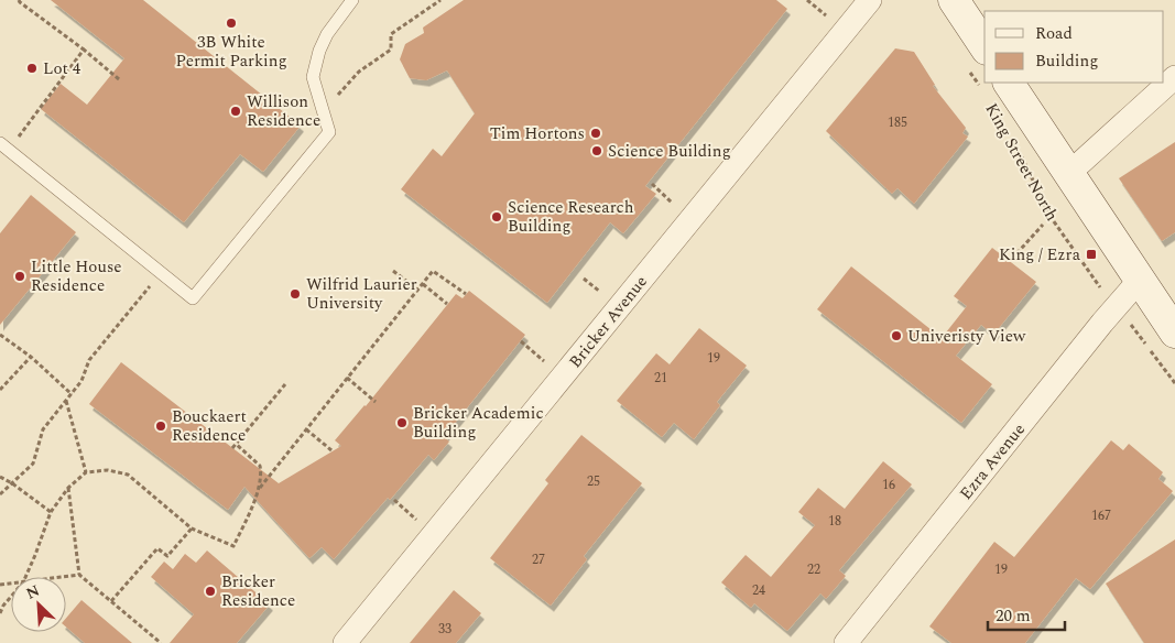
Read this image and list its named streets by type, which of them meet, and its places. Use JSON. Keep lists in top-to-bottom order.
{
  "streets": {
    "main road": ["King Street North"],
    "street": ["Bricker Avenue", "Ezra Avenue"]
  },
  "crossings": [
    ["King Street North", "Ezra Avenue"]
  ],
  "places": {
    "other": [
      "3B White Permit Parking",
      "Lot 4",
      "Willison Residence",
      "Tim Hortons",
      "Science Building",
      "Science Research Building",
      "Little House Residence",
      "Wilfrid Laurier University",
      "Univeristy View",
      "Bricker Academic Building",
      "Bouckaert Residence",
      "Bricker Residence"
    ],
    "transit": ["King / Ezra"]
  },
  "house_numbers": [
    "185",
    "19",
    "21",
    "25",
    "16",
    "167",
    "18",
    "27",
    "22",
    "19",
    "24",
    "33"
  ],
  "legend": ["Road", "Building"],
  "scale_bar": "20 m",
  "north": "top left"
}
